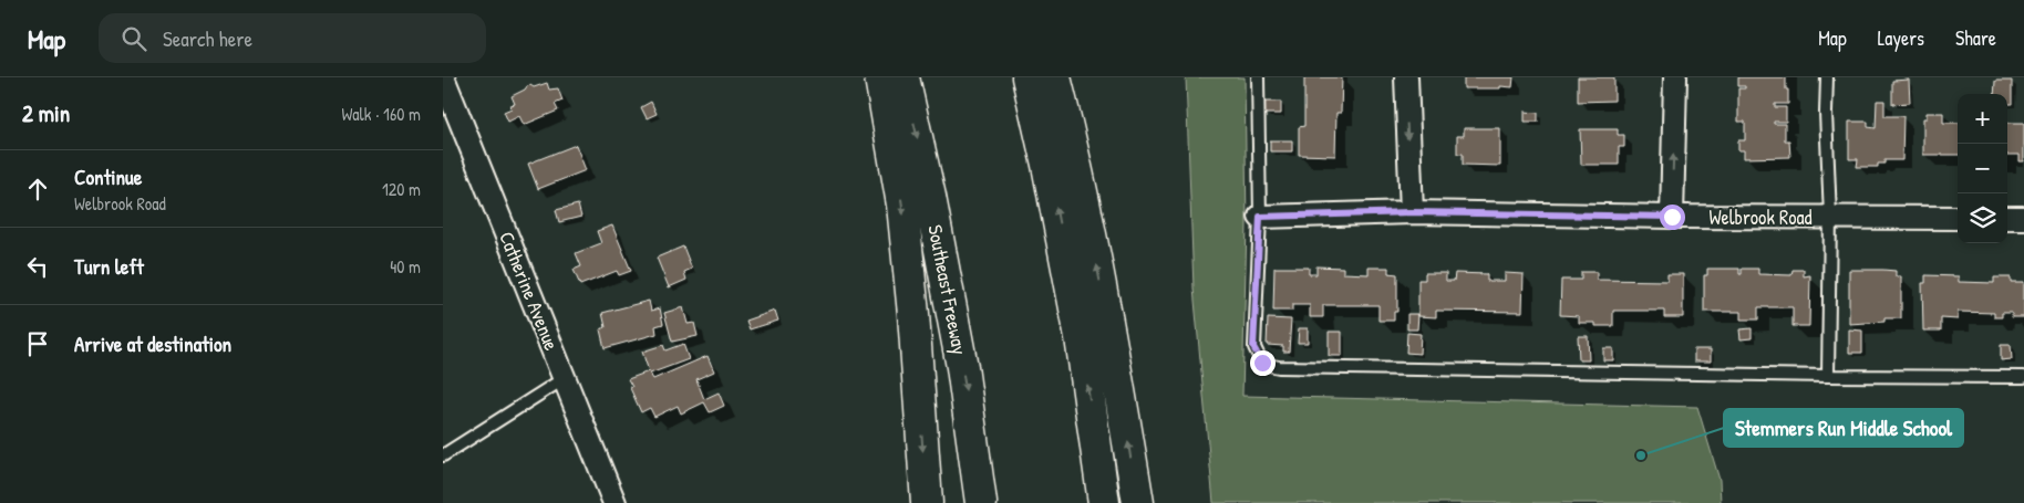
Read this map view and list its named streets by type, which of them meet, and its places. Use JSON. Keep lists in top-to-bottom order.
{
  "streets": {
    "highway": ["Southeast Freeway"],
    "street": ["Welbrook Road", "Catherine Avenue"]
  },
  "places": ["Stemmers Run Middle School"],
  "page": {
    "header": "Map",
    "search": "Search here",
    "nav": ["Map", "Layers", "Share"],
    "heading": ["2 min", "Walk · 160 m"],
    "map_buttons": ["+", "−"],
    "list": [
      ["Continue", "Welbrook Road", "120 m"],
      ["Turn left", "40 m"],
      "Arrive at destination"
    ]
  }
}
